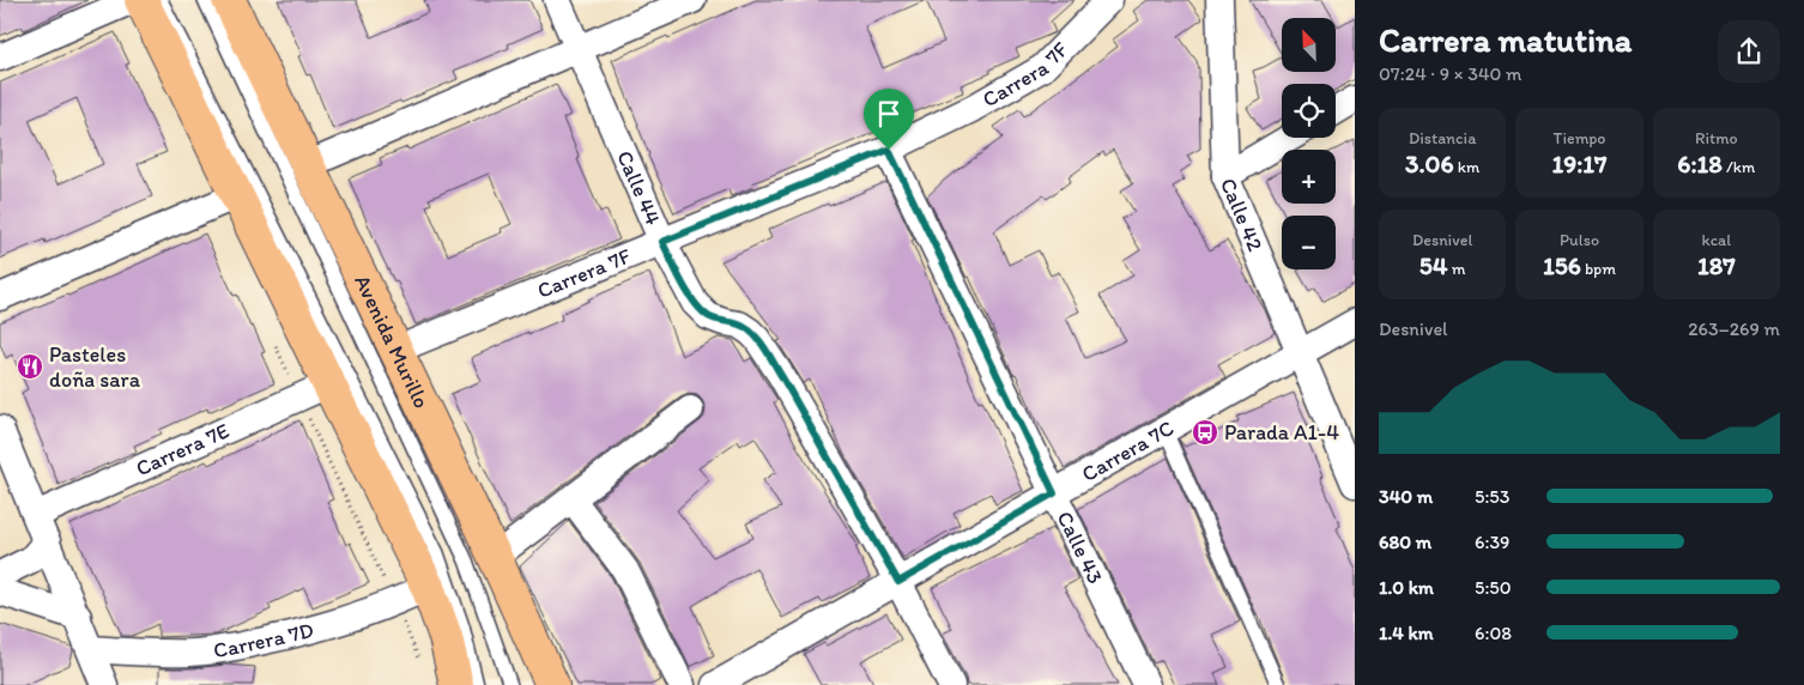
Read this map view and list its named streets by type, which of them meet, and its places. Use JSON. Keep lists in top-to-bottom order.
{
  "streets": {
    "main road": ["Avenida Murillo"],
    "street": [
      "Carrera 7F",
      "Calle 44",
      "Calle 42",
      "Carrera 7E",
      "Carrera 7C",
      "Calle 43",
      "Carrera 7D"
    ]
  },
  "crossings": [
    ["Carrera 7F", "Calle 44"],
    ["Carrera 7F", "Avenida Murillo"],
    ["Carrera 7F", "Calle 43"],
    ["Calle 44", "Carrera 7C"],
    ["Calle 42", "Carrera 7C"],
    ["Carrera 7C", "Calle 43"]
  ],
  "places": {
    "restaurant": ["Pasteles doña sara"],
    "bus stop": ["Parada A1-4"]
  },
  "north": "top left",
  "page": {
    "heading": ["Carrera matutina", "07:24 · 9 × 340 m"],
    "map_buttons": ["+", "−"],
    "stats": [
      ["Distancia", "3.06 km"],
      ["Tiempo", "19:17"],
      ["Ritmo", "6:18 /km"],
      ["Desnivel", "54 m"],
      ["Pulso", "156 bpm"],
      ["kcal", "187"]
    ],
    "chart": ["Desnivel", "263–269 m"],
    "list": [
      {
        "name": "340 m",
        "note": "5:53"
      },
      {
        "name": "680 m",
        "note": "6:39"
      },
      {
        "name": "1.0 km",
        "note": "5:50"
      },
      {
        "name": "1.4 km",
        "note": "6:08"
      }
    ]
  }
}
